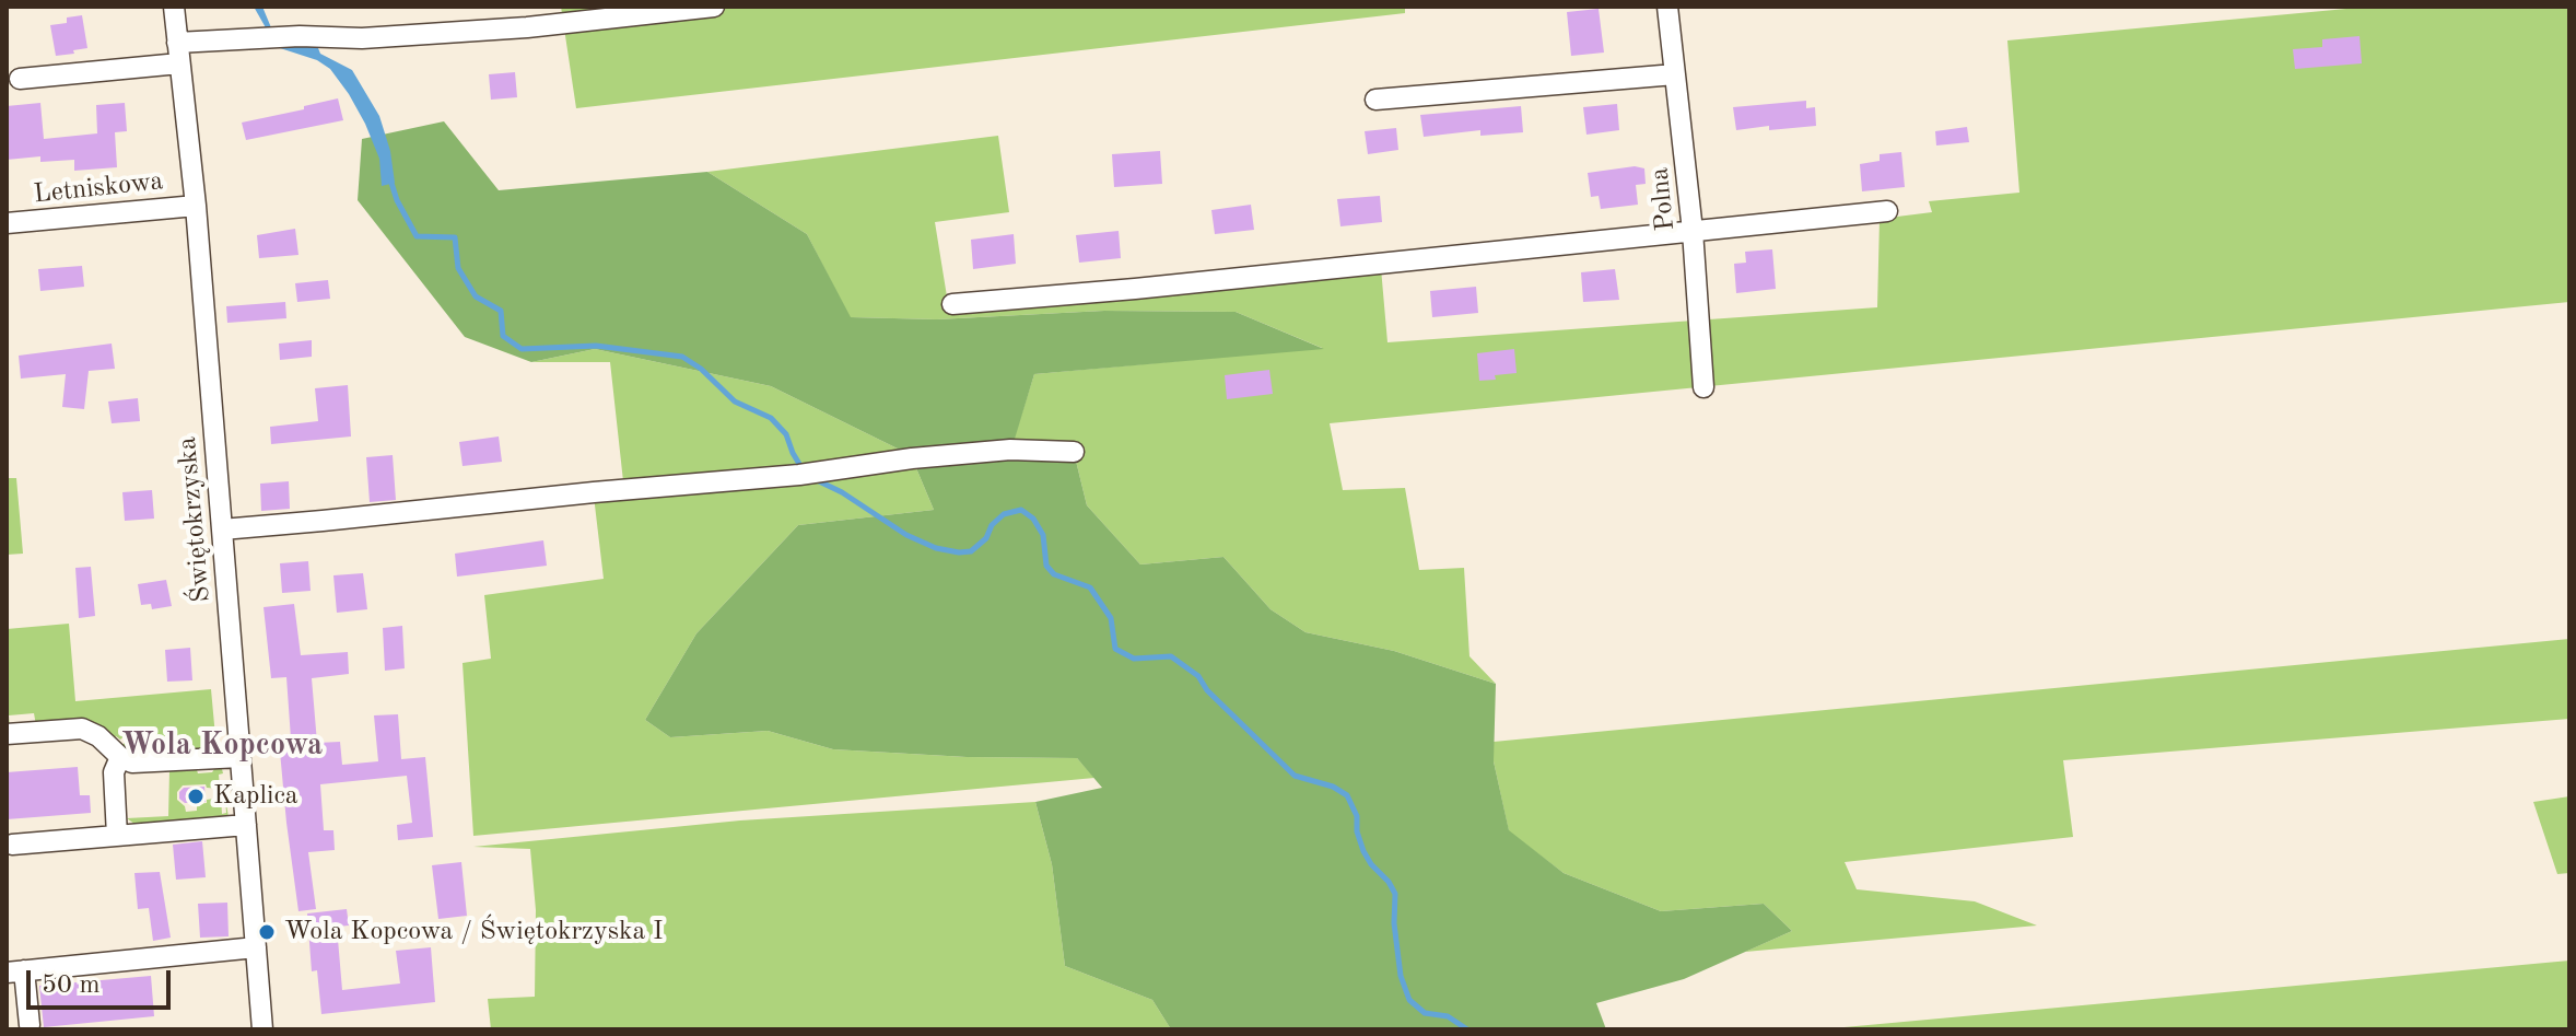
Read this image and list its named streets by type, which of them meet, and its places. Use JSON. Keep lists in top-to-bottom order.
{
  "streets": {
    "street": ["Letniskowa", "Polna", "Świętokrzyska"]
  },
  "crossings": [
    ["Letniskowa", "Świętokrzyska"]
  ],
  "districts": ["Wola Kopcowa"],
  "places": ["Kaplica", "Wola Kopcowa / Świętokrzyska I"],
  "scale_bar": "50 m"
}
